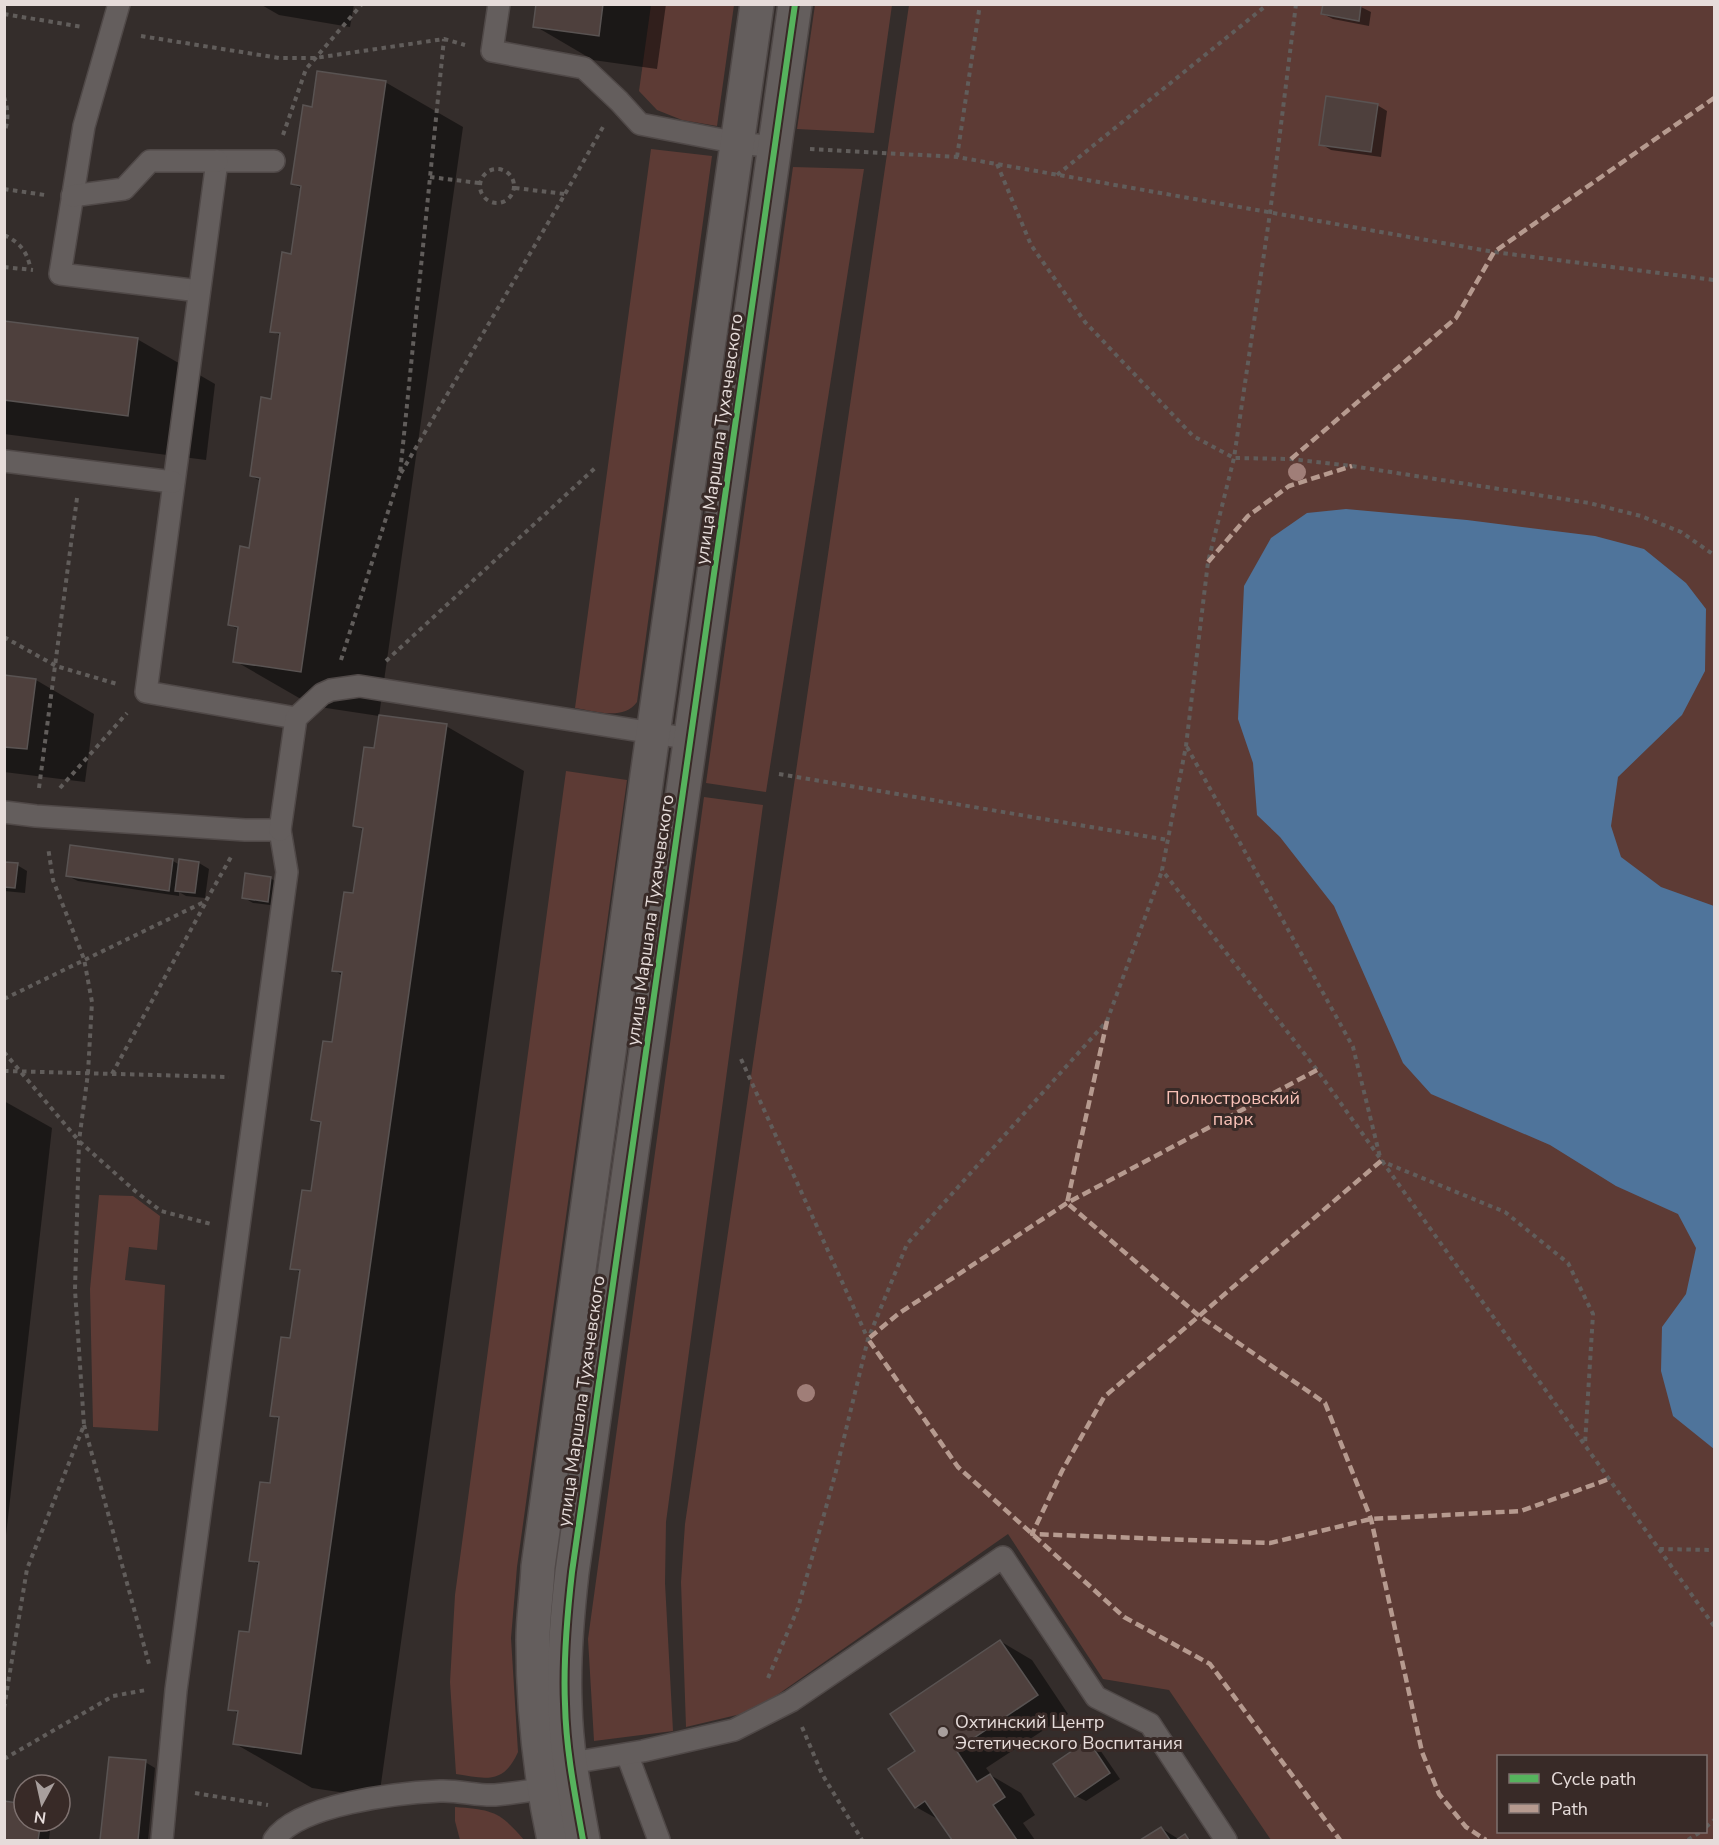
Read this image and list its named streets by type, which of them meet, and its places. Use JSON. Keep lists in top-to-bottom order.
{
  "streets": {
    "street": ["улица Маршала Тухачевского"]
  },
  "parks": ["Полюстровский парк"],
  "places": ["Охтинский Центр Эстетического Воспитания"],
  "legend": ["Cycle path", "Path"],
  "north": "bottom"
}
